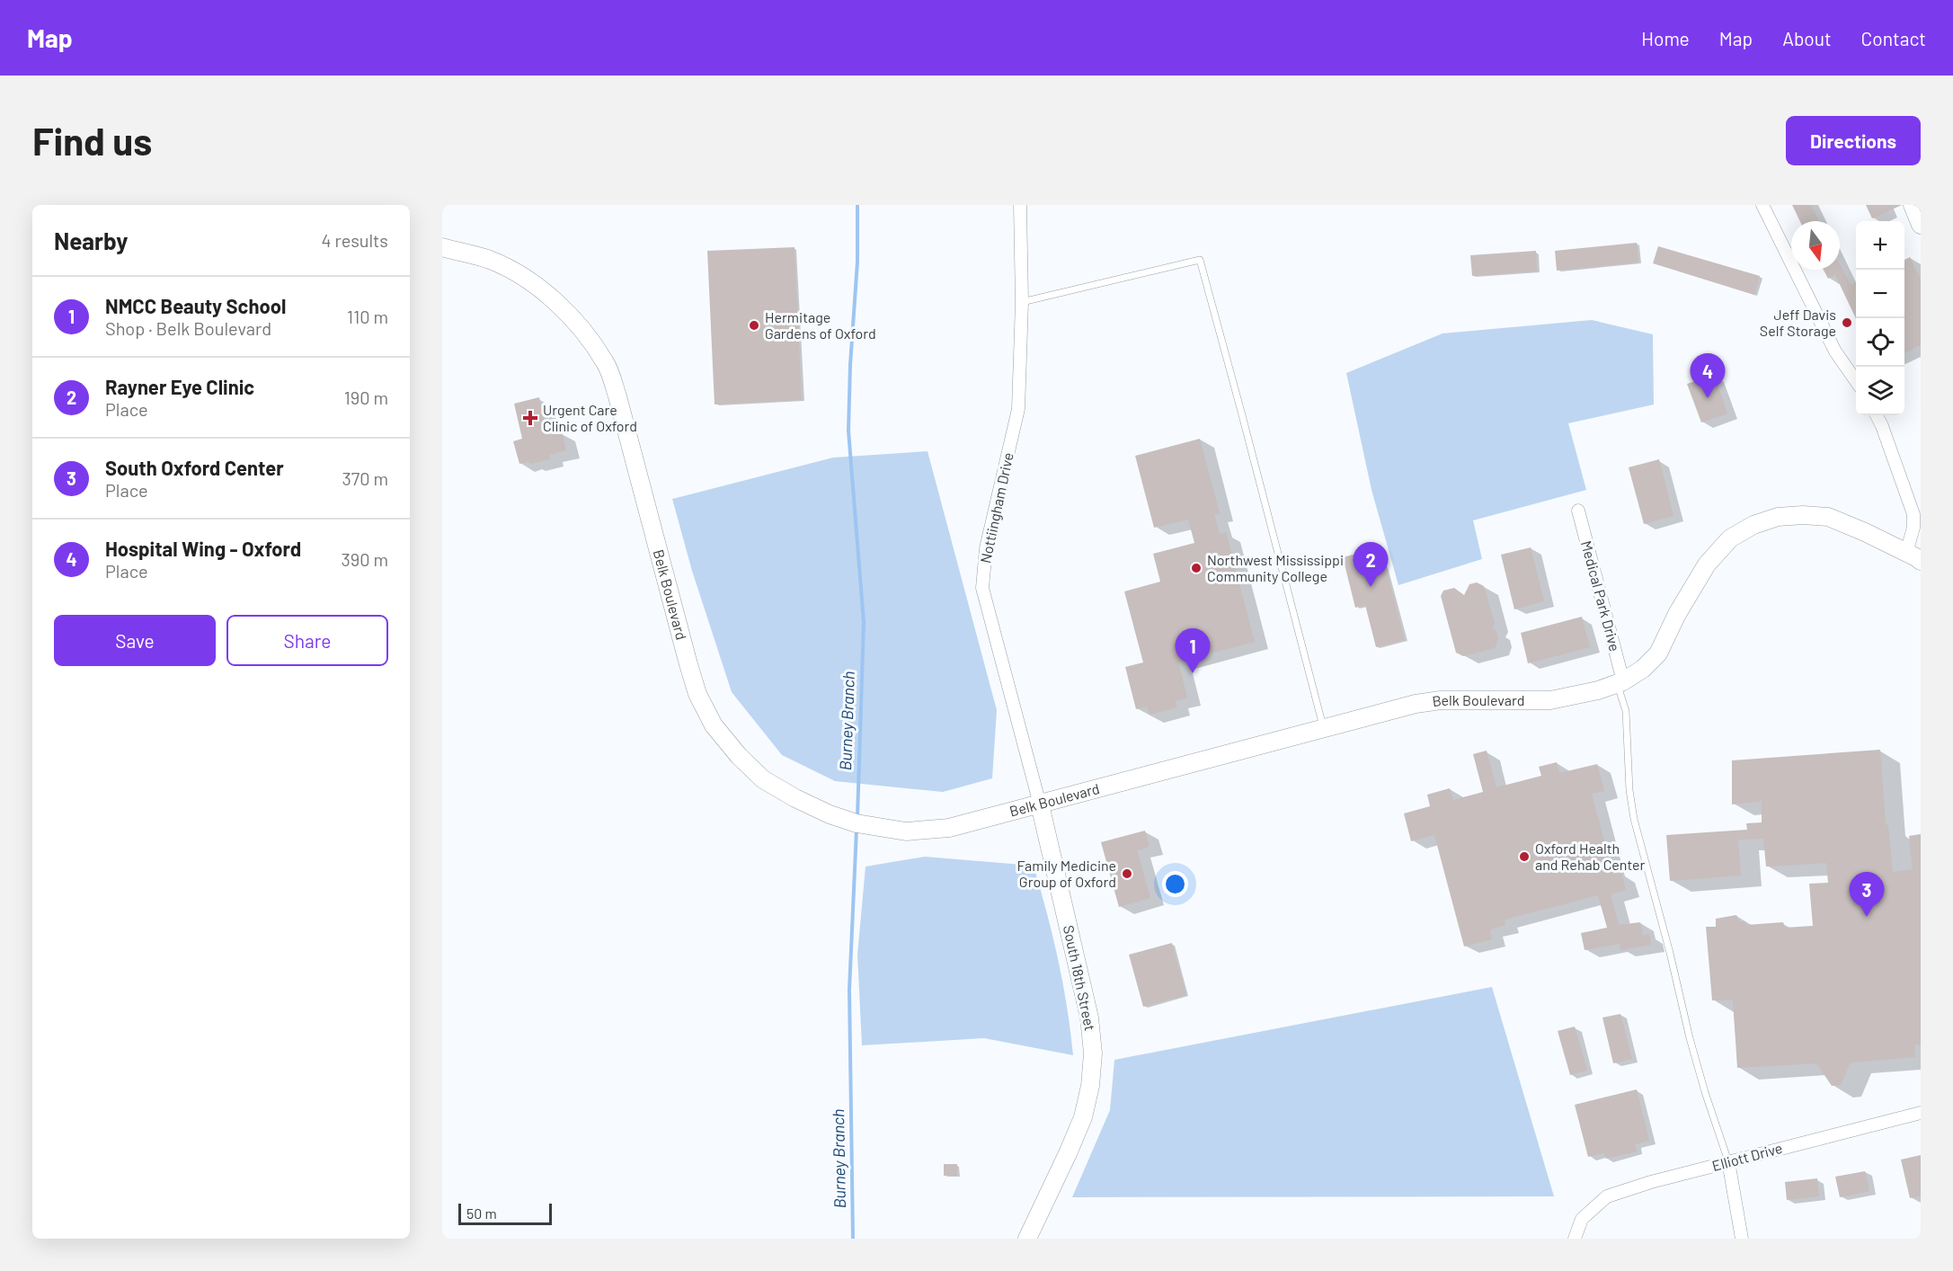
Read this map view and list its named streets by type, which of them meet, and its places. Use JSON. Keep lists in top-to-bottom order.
{
  "streets": {
    "street": [
      "Nottiingham Drive",
      "Belk Boulevard",
      "Medical Park Drive",
      "South 18th Street",
      "Elliott Drive"
    ]
  },
  "crossings": [
    ["Nottiingham Drive", "Belk Boulevard"],
    ["Nottiingham Drive", "South 18th Street"],
    ["Belk Boulevard", "Medical Park Drive"],
    ["Belk Boulevard", "South 18th Street"]
  ],
  "water": ["Burney Branch"],
  "places": {
    "other": [
      "Jeff Davis Self Storage",
      "Hermitage Gardens of Oxford",
      "Northwest Mississippi Community College",
      "Oxford Health and Rehab Center",
      "Family Medicine Group of Oxford"
    ],
    "health": ["Urgent Care Clinic of Oxford"]
  },
  "scale_bar": "50 m",
  "north": "bottom",
  "page": {
    "header": "Map",
    "nav": [
      "Home",
      "Map",
      "About",
      "Contact"
    ],
    "buttons": [
      "Directions",
      ["Save", "Share"]
    ],
    "title": "Find us",
    "heading": ["Nearby", "4 results"],
    "map_buttons": ["+", "−"],
    "list": [
      {
        "mark": "1",
        "name": "NMCC Beauty School",
        "note": "Shop · Belk Boulevard",
        "value": "110 m"
      },
      {
        "mark": "2",
        "name": "Rayner Eye Clinic",
        "note": "Place",
        "value": "190 m"
      },
      {
        "mark": "3",
        "name": "South Oxford Center",
        "note": "Place",
        "value": "370 m"
      },
      {
        "mark": "4",
        "name": "Hospital Wing - Oxford",
        "note": "Place",
        "value": "390 m"
      }
    ],
    "pins": [
      "4",
      "2",
      "1",
      "3"
    ],
    "scale": "50 m"
  }
}
